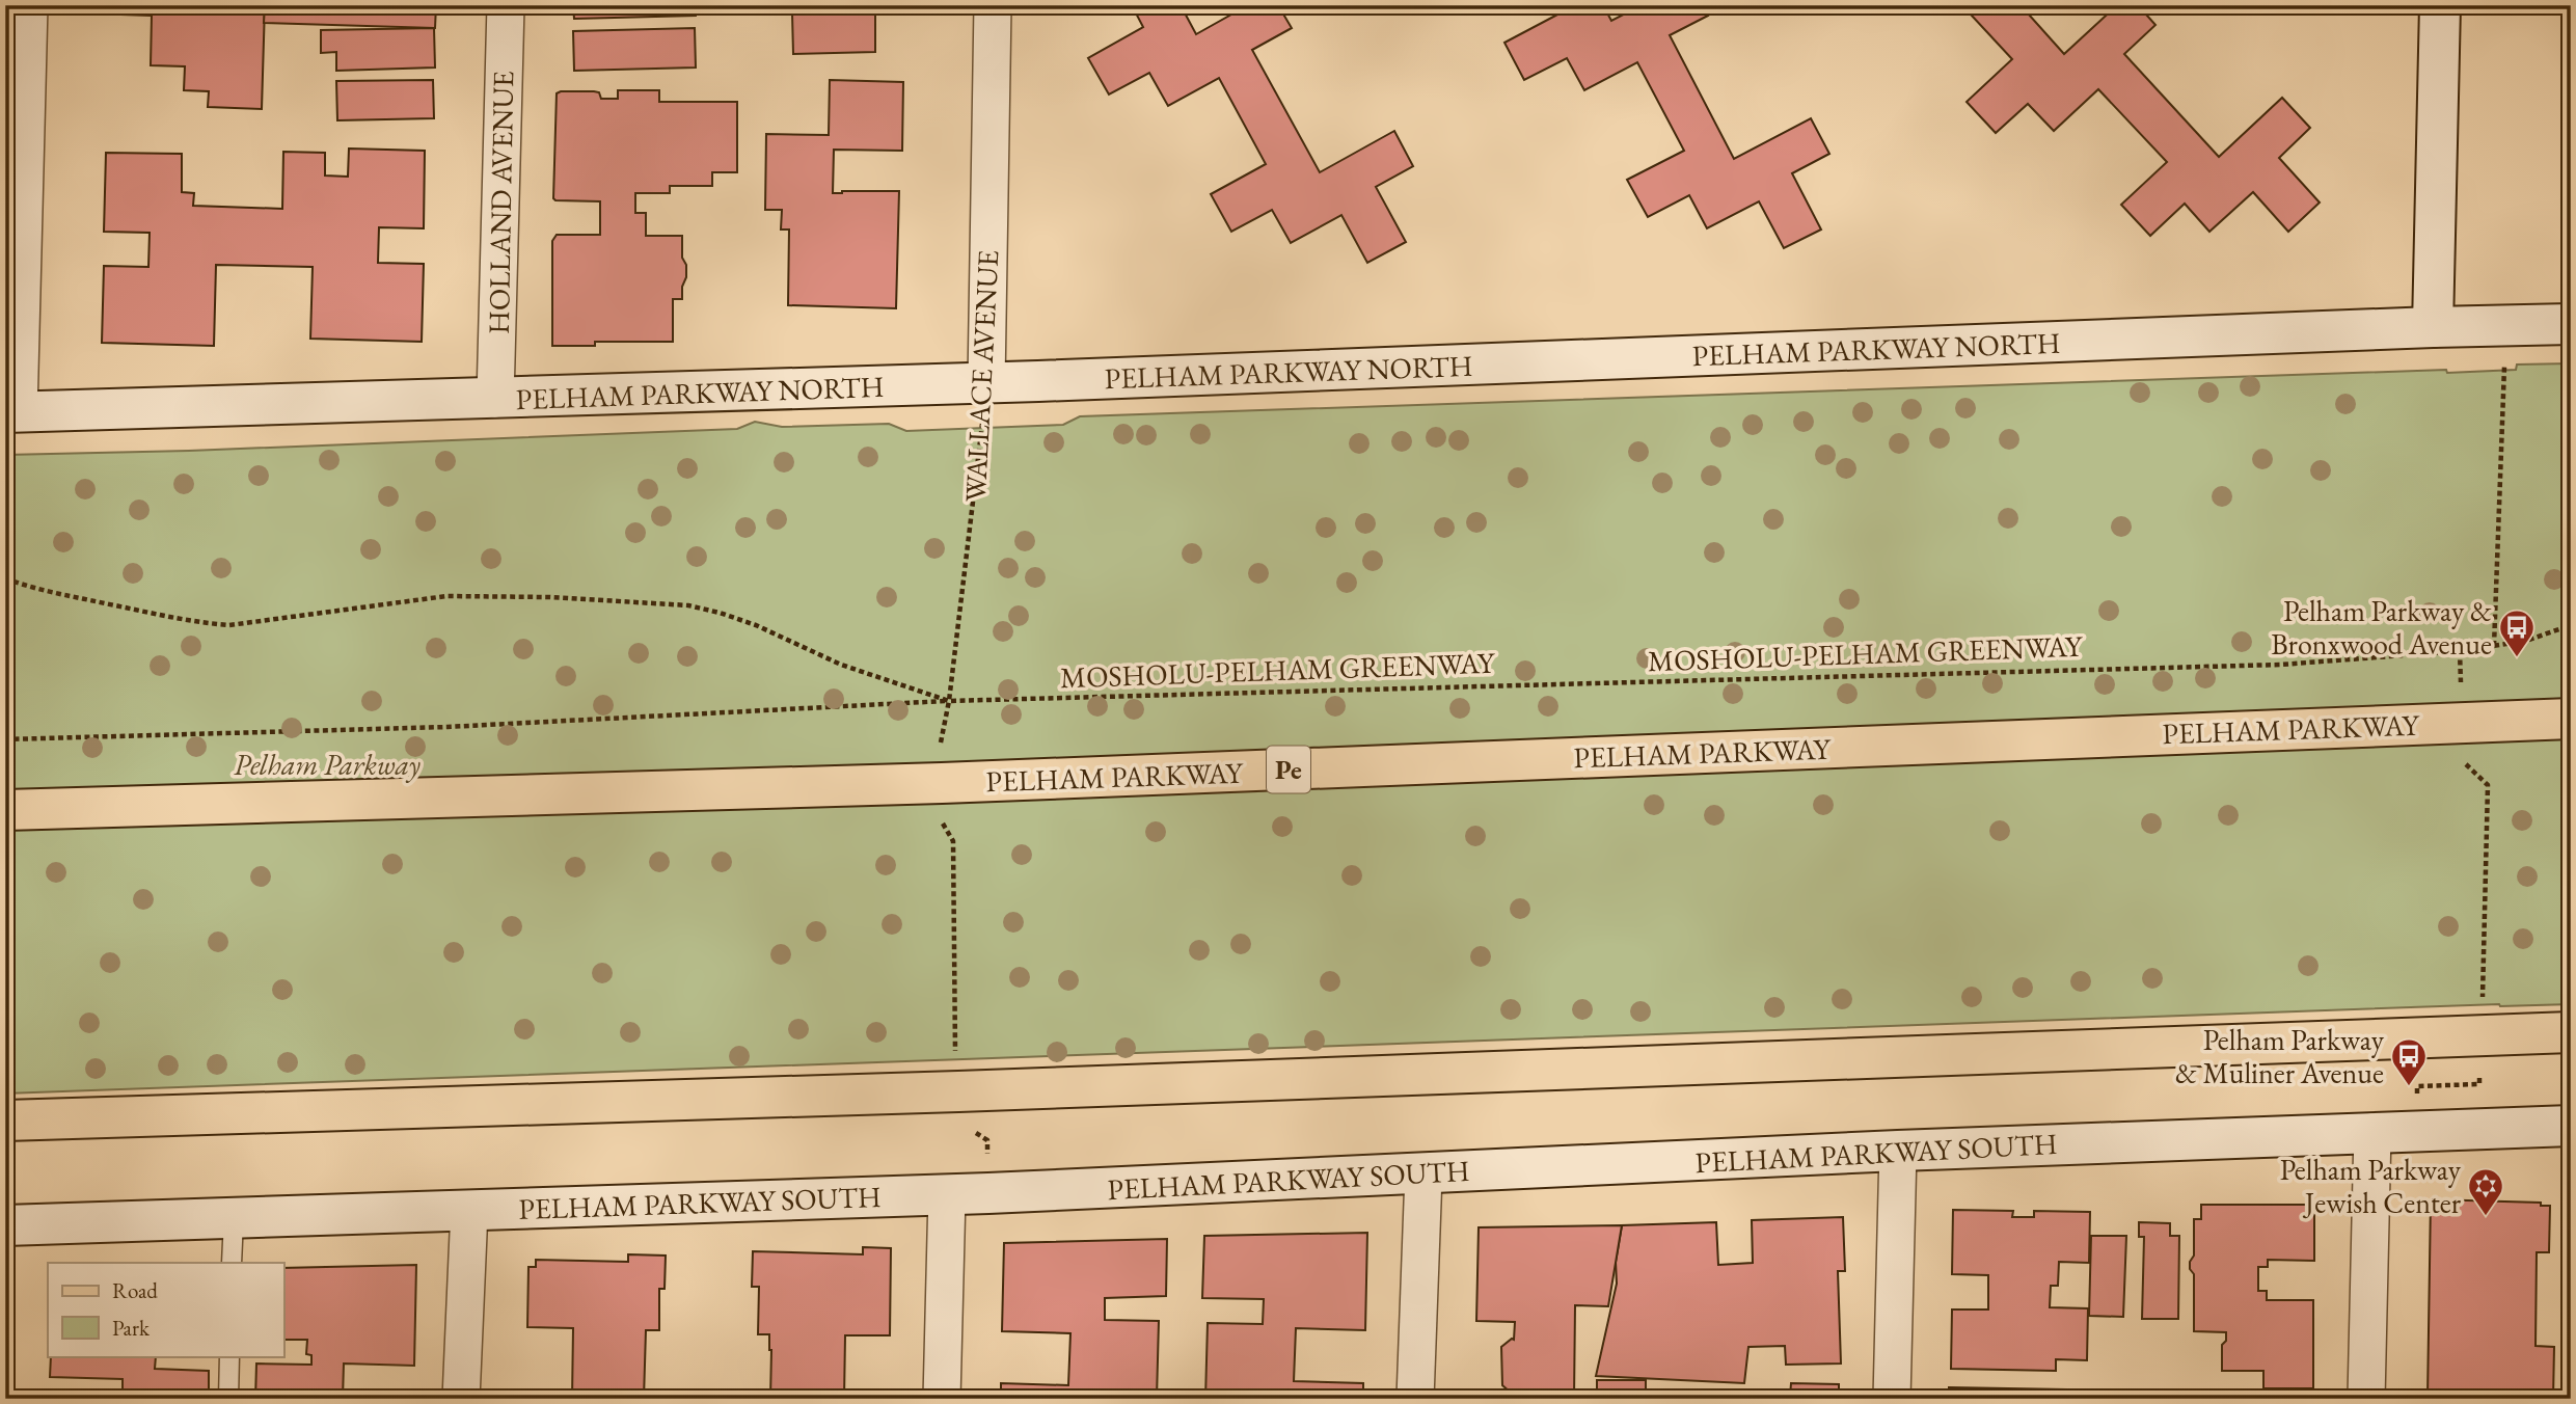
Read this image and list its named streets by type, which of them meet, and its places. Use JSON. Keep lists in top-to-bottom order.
{
  "streets": {
    "main road": ["PELHAM PARKWAY", "Pe"],
    "street": [
      "HOLLAND AVENUE",
      "PELHAM PARKWAY NORTH",
      "WALLACE AVENUE",
      "PELHAM PARKWAY SOUTH"
    ],
    "path": ["MOSHOLU-PELHAM GREENWAY"]
  },
  "crossings": [
    ["HOLLAND AVENUE", "PELHAM PARKWAY NORTH"],
    ["PELHAM PARKWAY NORTH", "WALLACE AVENUE"],
    ["WALLACE AVENUE", "MOSHOLU-PELHAM GREENWAY"]
  ],
  "parks": ["Pelham Parkway"],
  "places": {
    "bus stop": ["Pelham Parkway & Bronxwood Avenue", "Pelham Parkway & Muliner Avenue"],
    "synagogue": ["Pelham Parkway Jewish Center"]
  },
  "legend": ["Road", "Park"]
}
